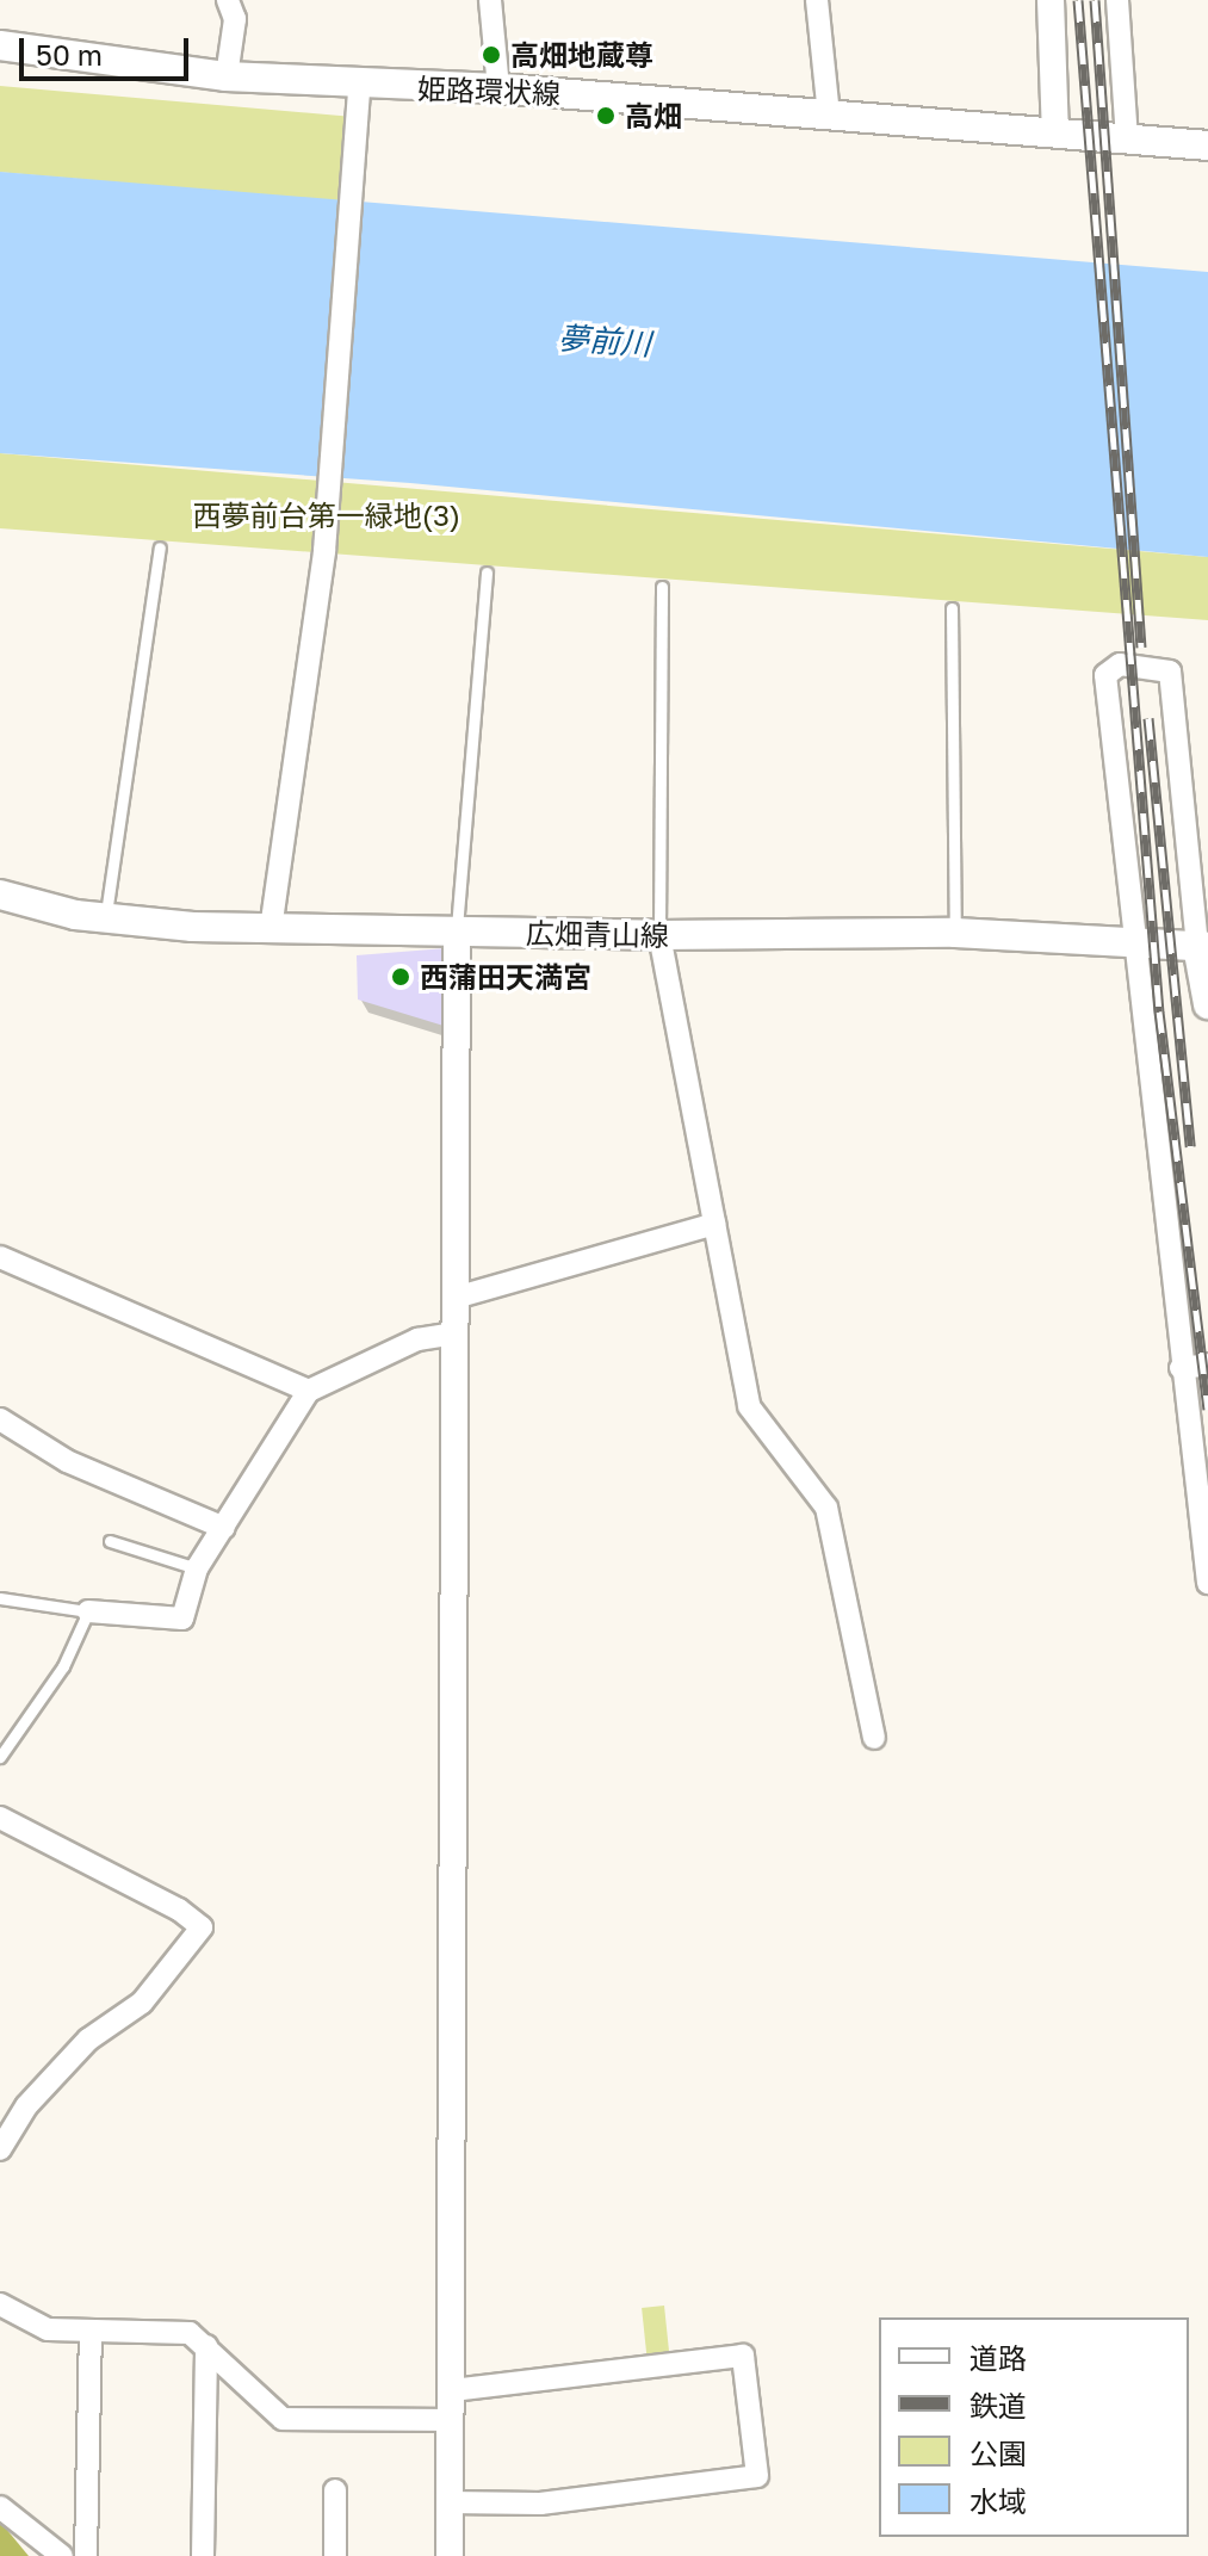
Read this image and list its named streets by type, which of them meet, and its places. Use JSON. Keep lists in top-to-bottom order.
{
  "streets": {
    "main road": ["姫路環状線", "広畑青山線"]
  },
  "water": ["夢前川"],
  "parks": ["西夢前台第一緑地(3)"],
  "places": ["高畑地蔵尊", "高畑", "西蒲田天満宮"],
  "legend": [
    "道路",
    "鉄道",
    "公園",
    "水域"
  ],
  "scale_bar": "50 m"
}
